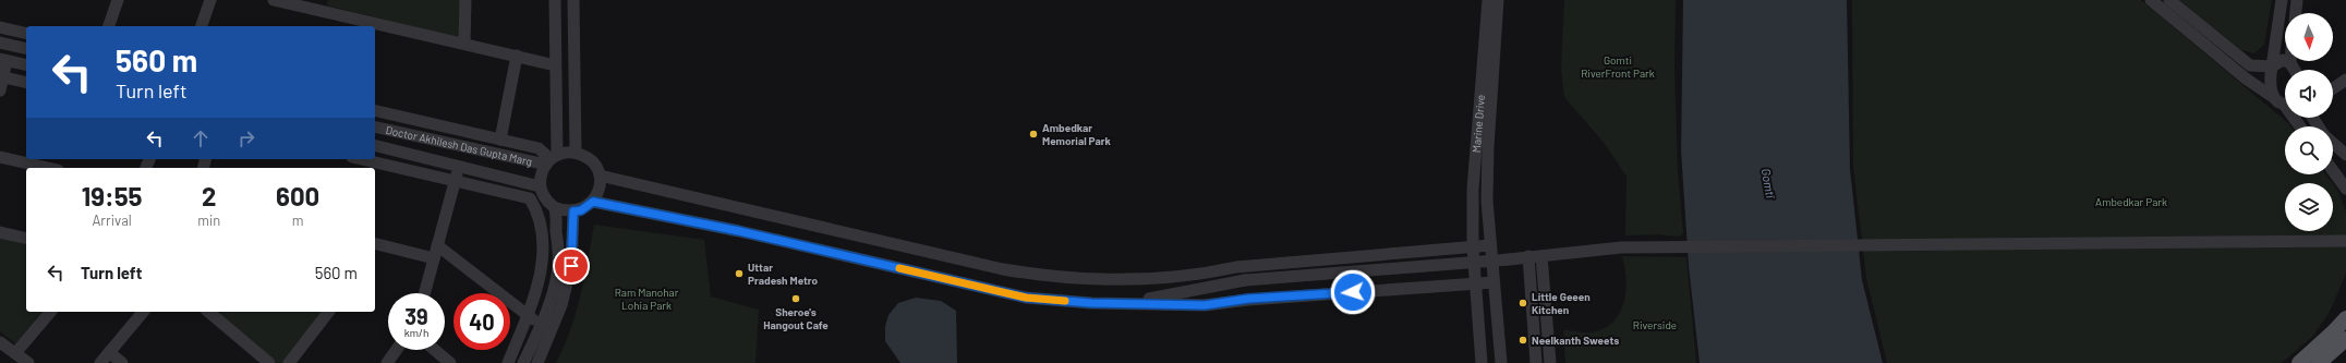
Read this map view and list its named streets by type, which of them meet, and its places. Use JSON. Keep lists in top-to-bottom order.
{
  "streets": {
    "street": ["Marine Drive", "Doctor Akhilesh Das Gupta Marg"]
  },
  "water": ["Gomtī"],
  "parks": [
    "Gomti RiverFront Park",
    "Ambedkar Park",
    "Ram Manohar Lohia Park",
    "Riverside"
  ],
  "places": [
    "Ambedkar Memorial Park",
    "Uttar Pradesh Metro",
    "Sheroe's Hangout Cafe",
    "Little Geeen Kitchen",
    "Neelkanth Sweets"
  ],
  "north": "bottom",
  "page": {
    "turn": ["560 m", "Turn left"],
    "eta": [
      "19:55",
      "Arrival",
      "2",
      "min",
      "600",
      "m"
    ],
    "list": [
      {
        "name": "Turn left",
        "value": "560 m"
      }
    ],
    "speed": "39 km/h",
    "limit": "40"
  }
}
